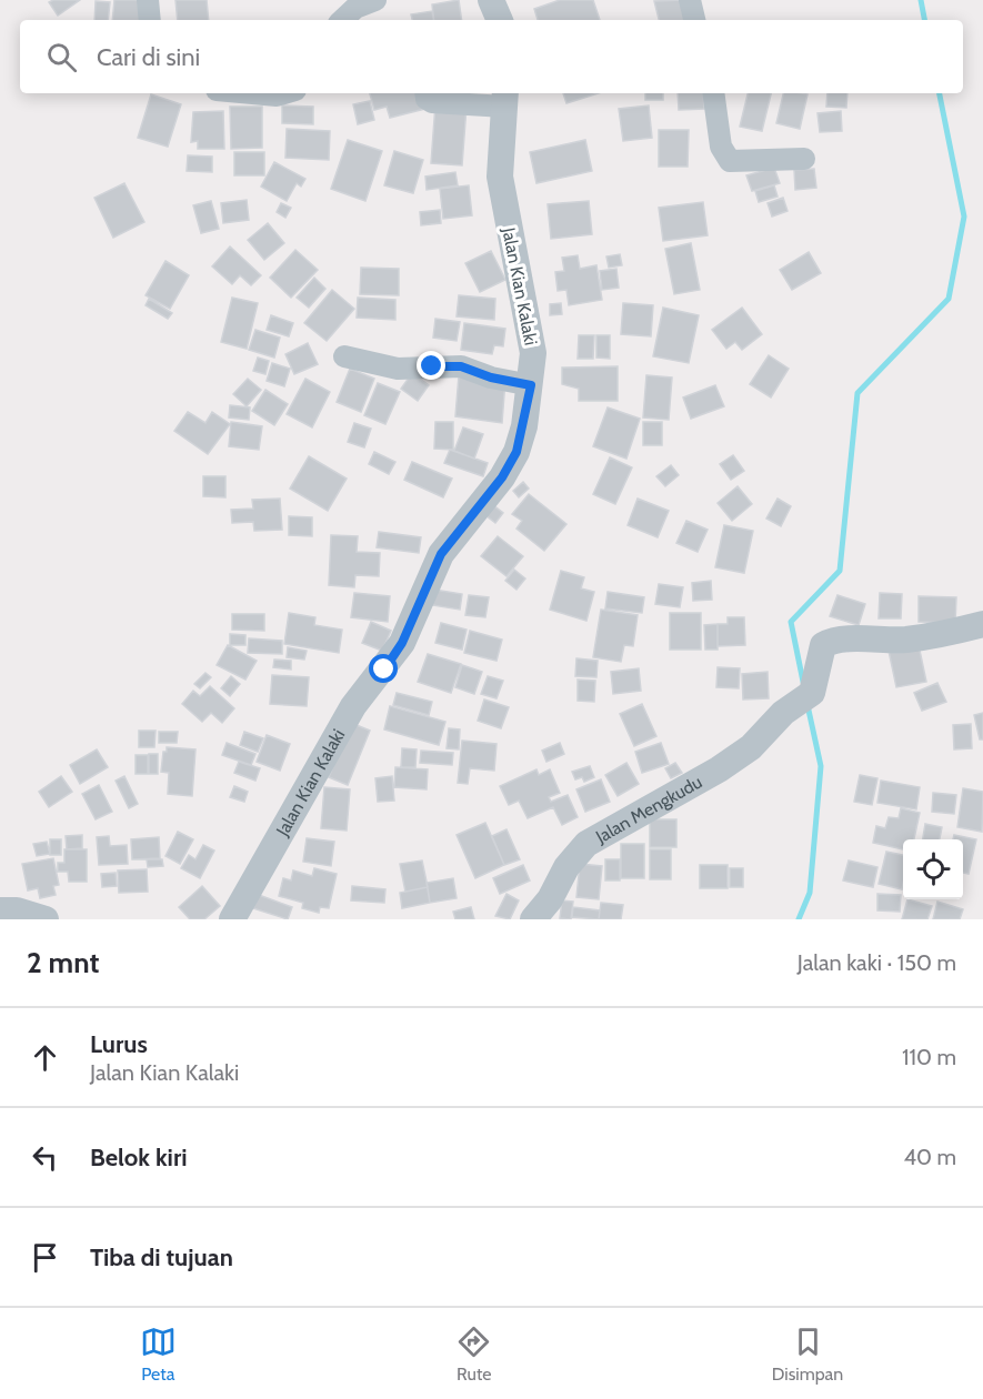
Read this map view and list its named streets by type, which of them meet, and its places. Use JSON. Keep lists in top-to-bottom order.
{
  "streets": {
    "street": ["Jalan Kian Kalaki", "Jalan Mengkudu"]
  },
  "page": {
    "search": "Cari di sini",
    "heading": ["2 mnt", "Jalan kaki · 150 m"],
    "list": [
      ["Lurus", "Jalan Kian Kalaki", "110 m"],
      ["Belok kiri", "40 m"],
      "Tiba di tujuan"
    ],
    "nav": ["Peta", "Rute", "Disimpan"]
  }
}
